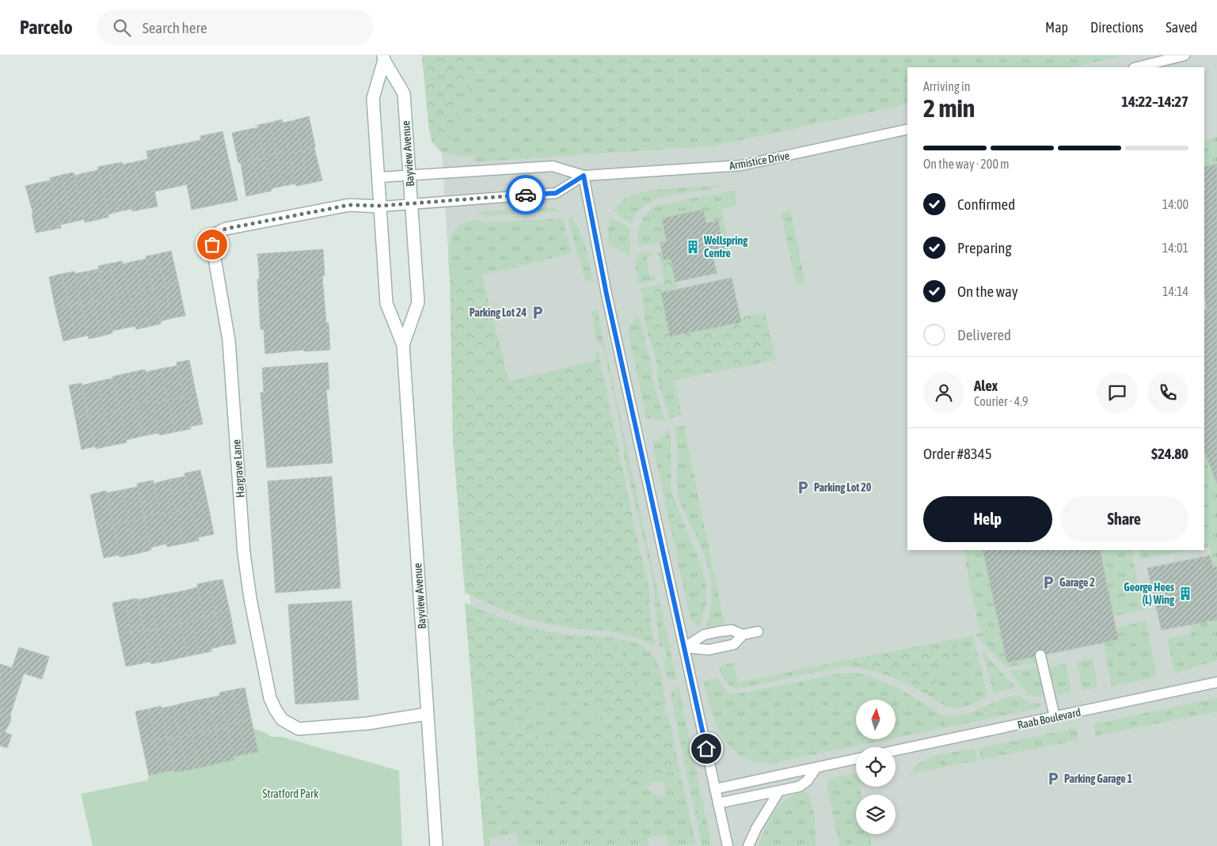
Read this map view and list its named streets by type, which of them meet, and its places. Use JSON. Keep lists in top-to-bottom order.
{
  "streets": {
    "main road": ["Bayview Avenue", "Hargrave Lane"],
    "lane": ["Armistice Drive", "Raab Boulevard"]
  },
  "crossings": [
    ["Bayview Avenue", "Armistice Drive"],
    ["Bayview Avenue", "Hargrave Lane"],
    ["Armistice Drive", "Hargrave Lane"]
  ],
  "parks": ["Stratford Park"],
  "places": {
    "building": ["Wellspring Centre", "George Hees (L) Wing"],
    "parking": [
      "Parking Lot 24",
      "Parking Lot 20",
      "Garage 2",
      "Parking Garage 1"
    ]
  },
  "north": "top",
  "page": {
    "header": "Parcelo",
    "search": "Search here",
    "nav": ["Map", "Directions", "Saved"],
    "heading": ["2 min", "Arriving in", "14:22–14:27"],
    "panel": [
      "Alex",
      "Courier · 4.9",
      "Order #8345",
      "$24.80"
    ],
    "bar": "On the way · 200 m",
    "list": [
      ["Confirmed", "14:00"],
      ["Preparing", "14:01"],
      ["On the way", "14:14"],
      "Delivered"
    ],
    "buttons": ["Help", "Share"]
  }
}
